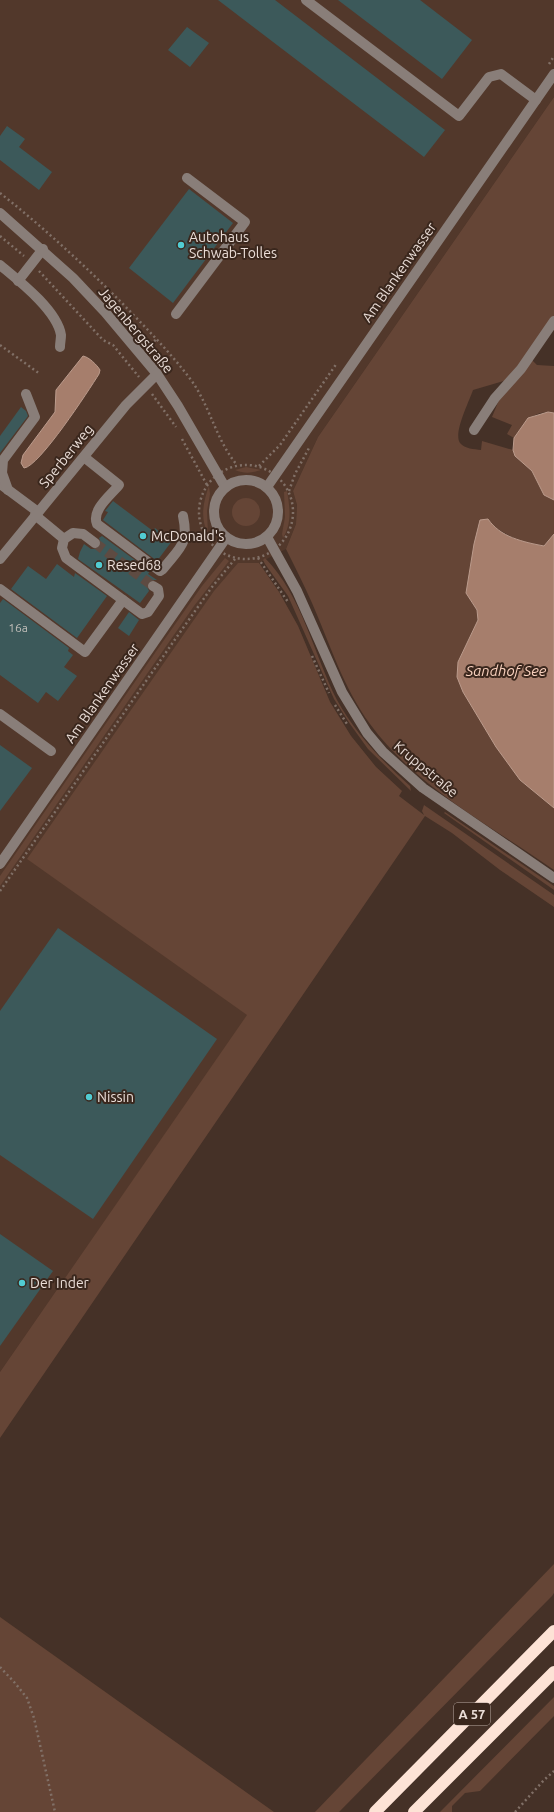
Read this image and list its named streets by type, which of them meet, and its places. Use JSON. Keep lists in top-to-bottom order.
{
  "streets": {
    "highway": ["A 57"],
    "street": [
      "Am Blankenwasser",
      "Jagenbergstraße",
      "Sperberweg",
      "Kruppstraße"
    ]
  },
  "crossings": [
    ["Am Blankenwasser", "Jagenbergstraße"],
    ["Am Blankenwasser", "Kruppstraße"],
    ["Jagenbergstraße", "Sperberweg"],
    ["Jagenbergstraße", "Kruppstraße"]
  ],
  "water": ["Sandhof See"],
  "places": [
    "Autohaus Schwab-Tolles",
    "McDonald's",
    "Resed68",
    "Nissin",
    "Der Inder"
  ],
  "house_numbers": ["16a"]
}
